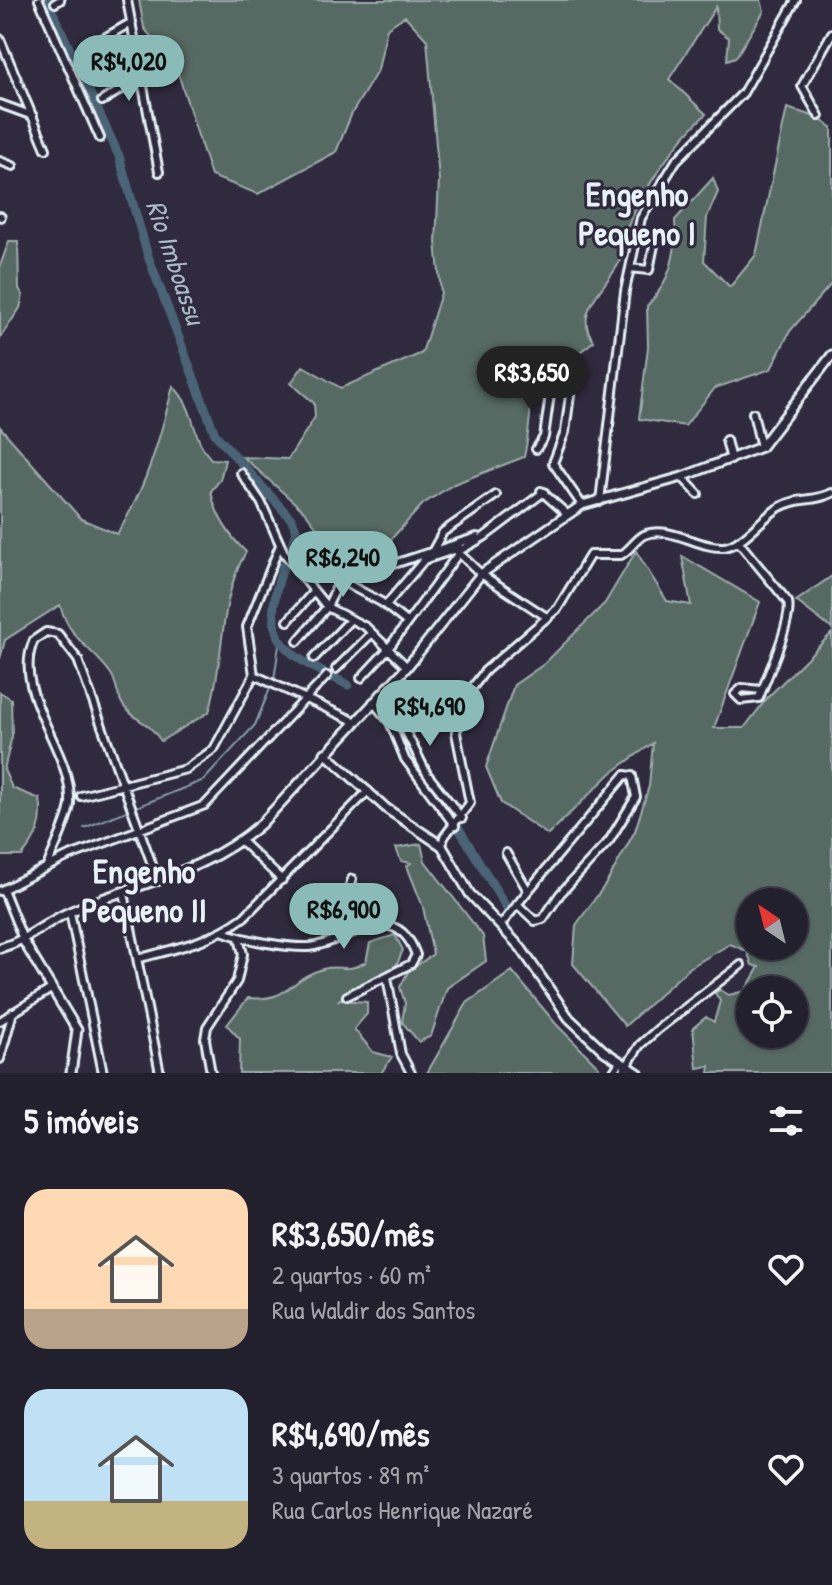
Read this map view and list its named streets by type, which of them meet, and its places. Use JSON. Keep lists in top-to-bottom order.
{
  "districts": ["Engenho Pequeno I", "Engenho Pequeno II"],
  "water": ["Rio Imboassu"],
  "north": "top left",
  "page": {
    "price": [
      "R$4,020",
      "R$3,650",
      "R$6,240",
      "R$4,690",
      "R$6,900"
    ],
    "heading": "5 imóveis",
    "list": [
      {
        "name": "R$3,650/mês",
        "note": "2 quartos · 60 m² · Rua Waldir dos Santos"
      },
      {
        "name": "R$4,690/mês",
        "note": "3 quartos · 89 m² · Rua Carlos Henrique Nazaré"
      }
    ]
  }
}
